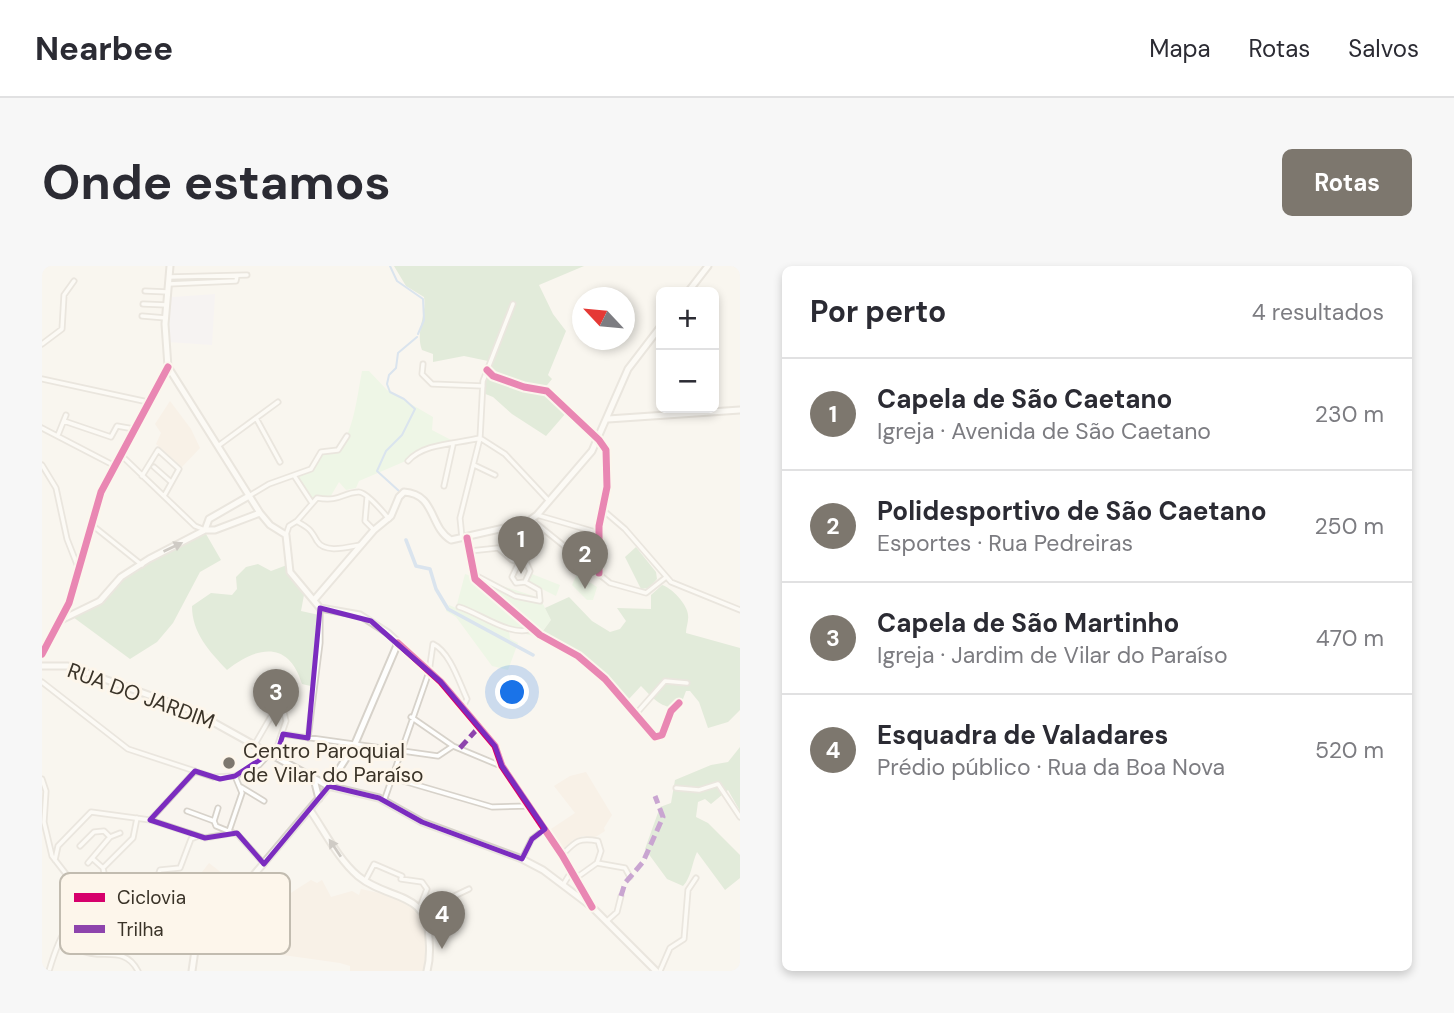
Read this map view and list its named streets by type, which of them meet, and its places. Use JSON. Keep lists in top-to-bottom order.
{
  "streets": {
    "main road": ["RUA DO JARDIM"]
  },
  "places": ["Centro Paroquial de Vilar do Paraíso"],
  "legend": ["Ciclovia", "Trilha"],
  "north": "top left",
  "page": {
    "header": "Nearbee",
    "nav": ["Mapa", "Rotas", "Salvos"],
    "buttons": "Rotas",
    "title": "Onde estamos",
    "heading": ["Por perto", "4 resultados"],
    "map_buttons": ["+", "−"],
    "list": [
      {
        "mark": "1",
        "name": "Capela de São Caetano",
        "note": "Igreja · Avenida de São Caetano",
        "value": "230 m"
      },
      {
        "mark": "2",
        "name": "Polidesportivo de São Caetano",
        "note": "Esportes · Rua Pedreiras",
        "value": "250 m"
      },
      {
        "mark": "3",
        "name": "Capela de São Martinho",
        "note": "Igreja · Jardim de Vilar do Paraíso",
        "value": "470 m"
      },
      {
        "mark": "4",
        "name": "Esquadra de Valadares",
        "note": "Prédio público · Rua da Boa Nova",
        "value": "520 m"
      }
    ],
    "pins": [
      "1",
      "2",
      "3",
      "4"
    ]
  }
}
